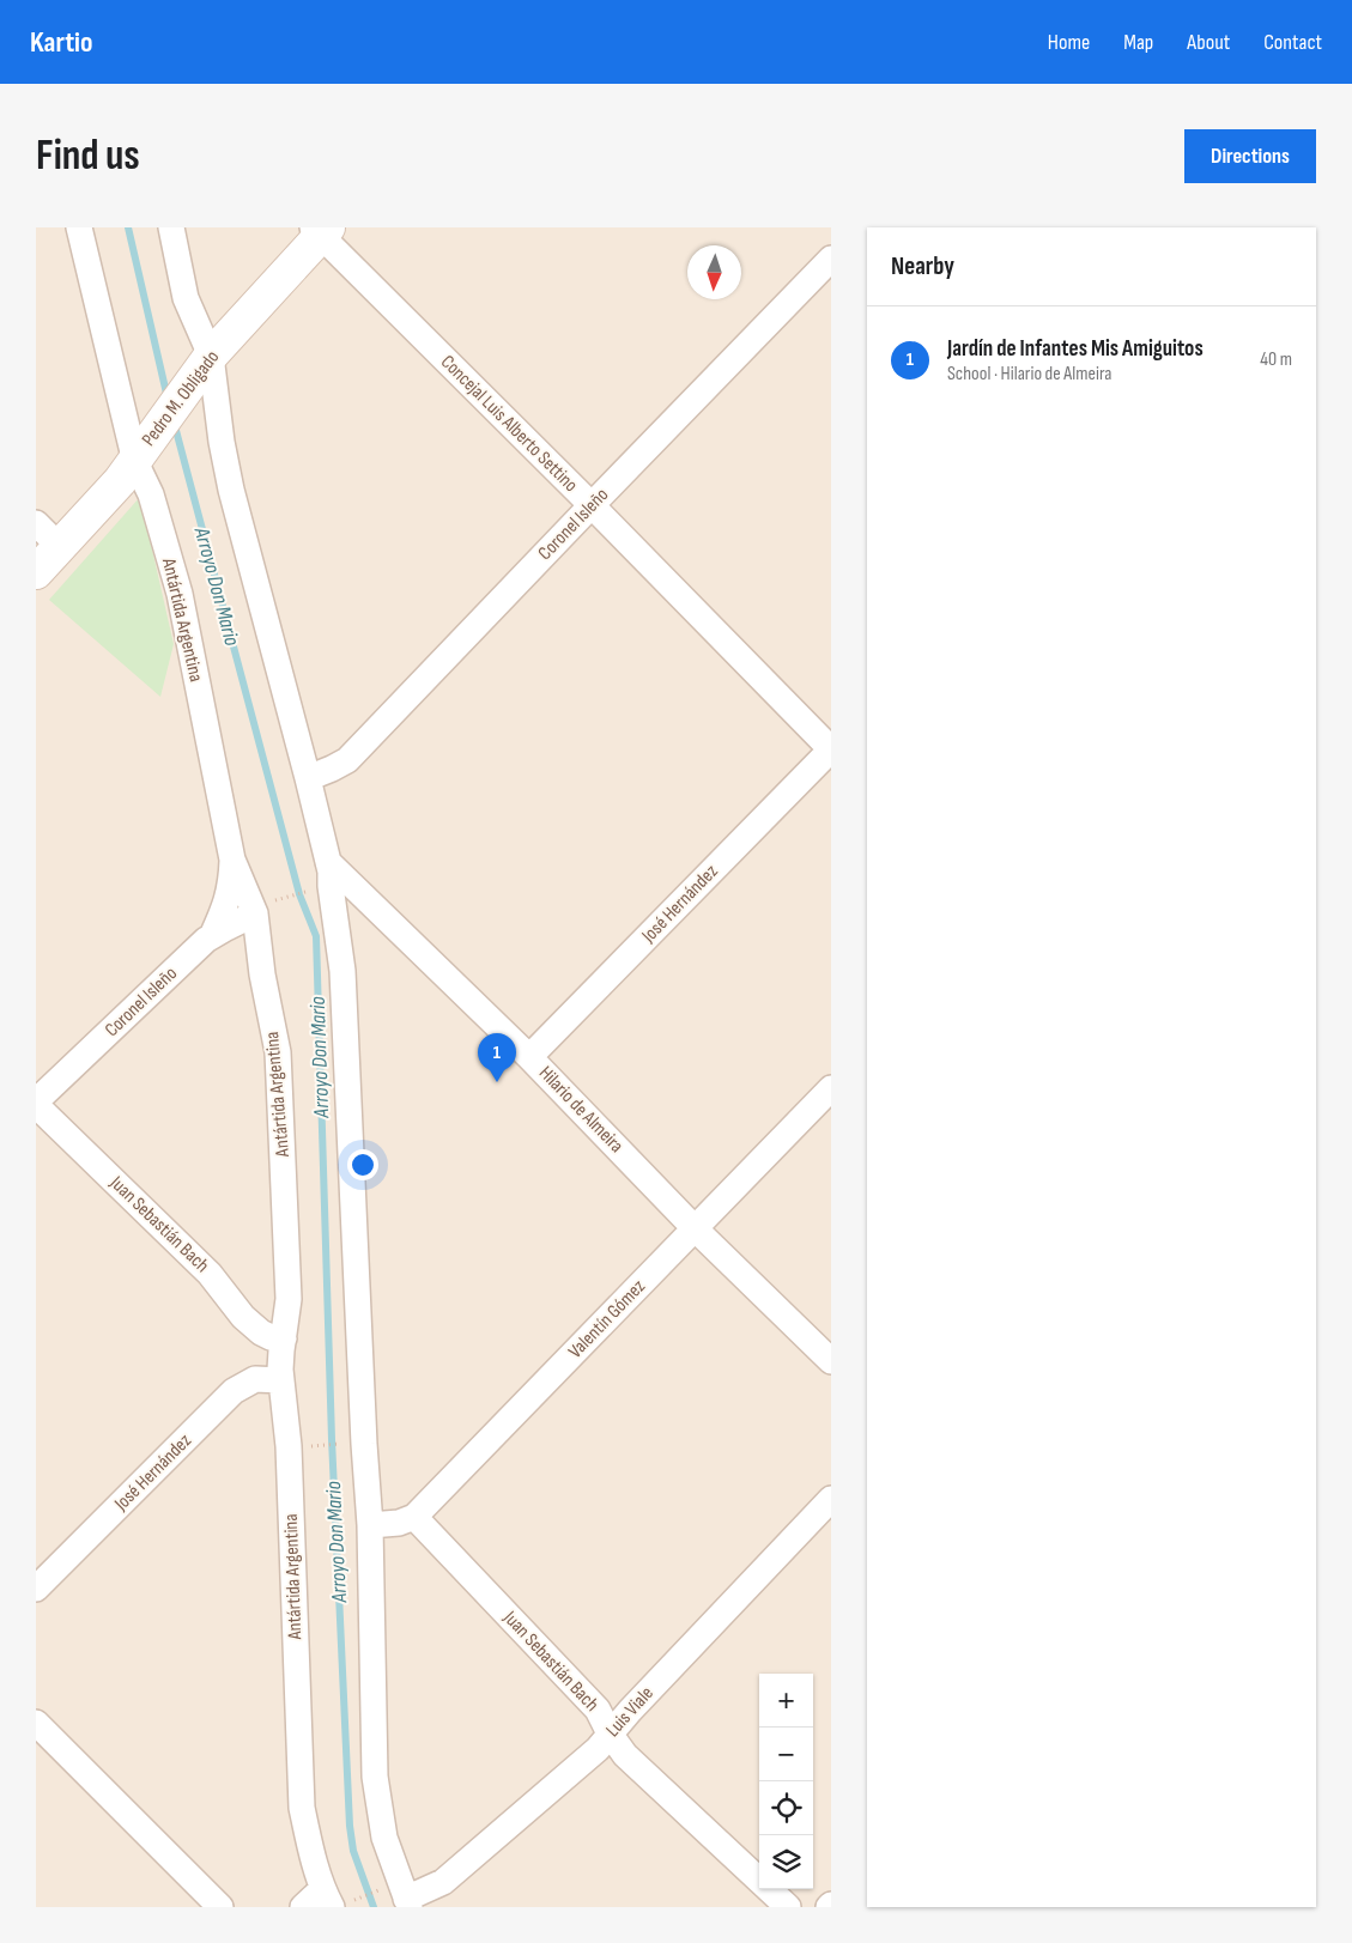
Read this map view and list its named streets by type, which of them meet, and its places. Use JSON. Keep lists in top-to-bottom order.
{
  "streets": {
    "street": [
      "Pedro M. Obligado",
      "Concejal Luis Alberto Settino",
      "Coronel Isleño",
      "Antártida Argentina",
      "José Hernández",
      "Hilario de Almeira",
      "Juan Sebastián Bach",
      "Valentín Gómez",
      "Luis Viale"
    ]
  },
  "crossings": [
    ["Pedro M. Obligado", "Concejal Luis Alberto Settino"],
    ["Pedro M. Obligado", "Antártida Argentina"],
    ["Concejal Luis Alberto Settino", "Coronel Isleño"],
    ["Concejal Luis Alberto Settino", "José Hernández"],
    ["Coronel Isleño", "Antártida Argentina"],
    ["Coronel Isleño", "Juan Sebastián Bach"],
    ["Antártida Argentina", "José Hernández"],
    ["Antártida Argentina", "Juan Sebastián Bach"],
    ["José Hernández", "Hilario de Almeira"],
    ["Hilario de Almeira", "Valentín Gómez"],
    ["Juan Sebastián Bach", "Valentín Gómez"],
    ["Juan Sebastián Bach", "Luis Viale"]
  ],
  "water": ["Arroyo Don Mario"],
  "north": "bottom",
  "page": {
    "header": "Kartio",
    "nav": [
      "Home",
      "Map",
      "About",
      "Contact"
    ],
    "buttons": "Directions",
    "title": "Find us",
    "heading": "Nearby",
    "list": [
      {
        "mark": "1",
        "name": "Jardín de Infantes Mis Amiguitos",
        "note": "School · Hilario de Almeira",
        "value": "40 m"
      }
    ],
    "pins": "1",
    "map_buttons": ["+", "−"]
  }
}
